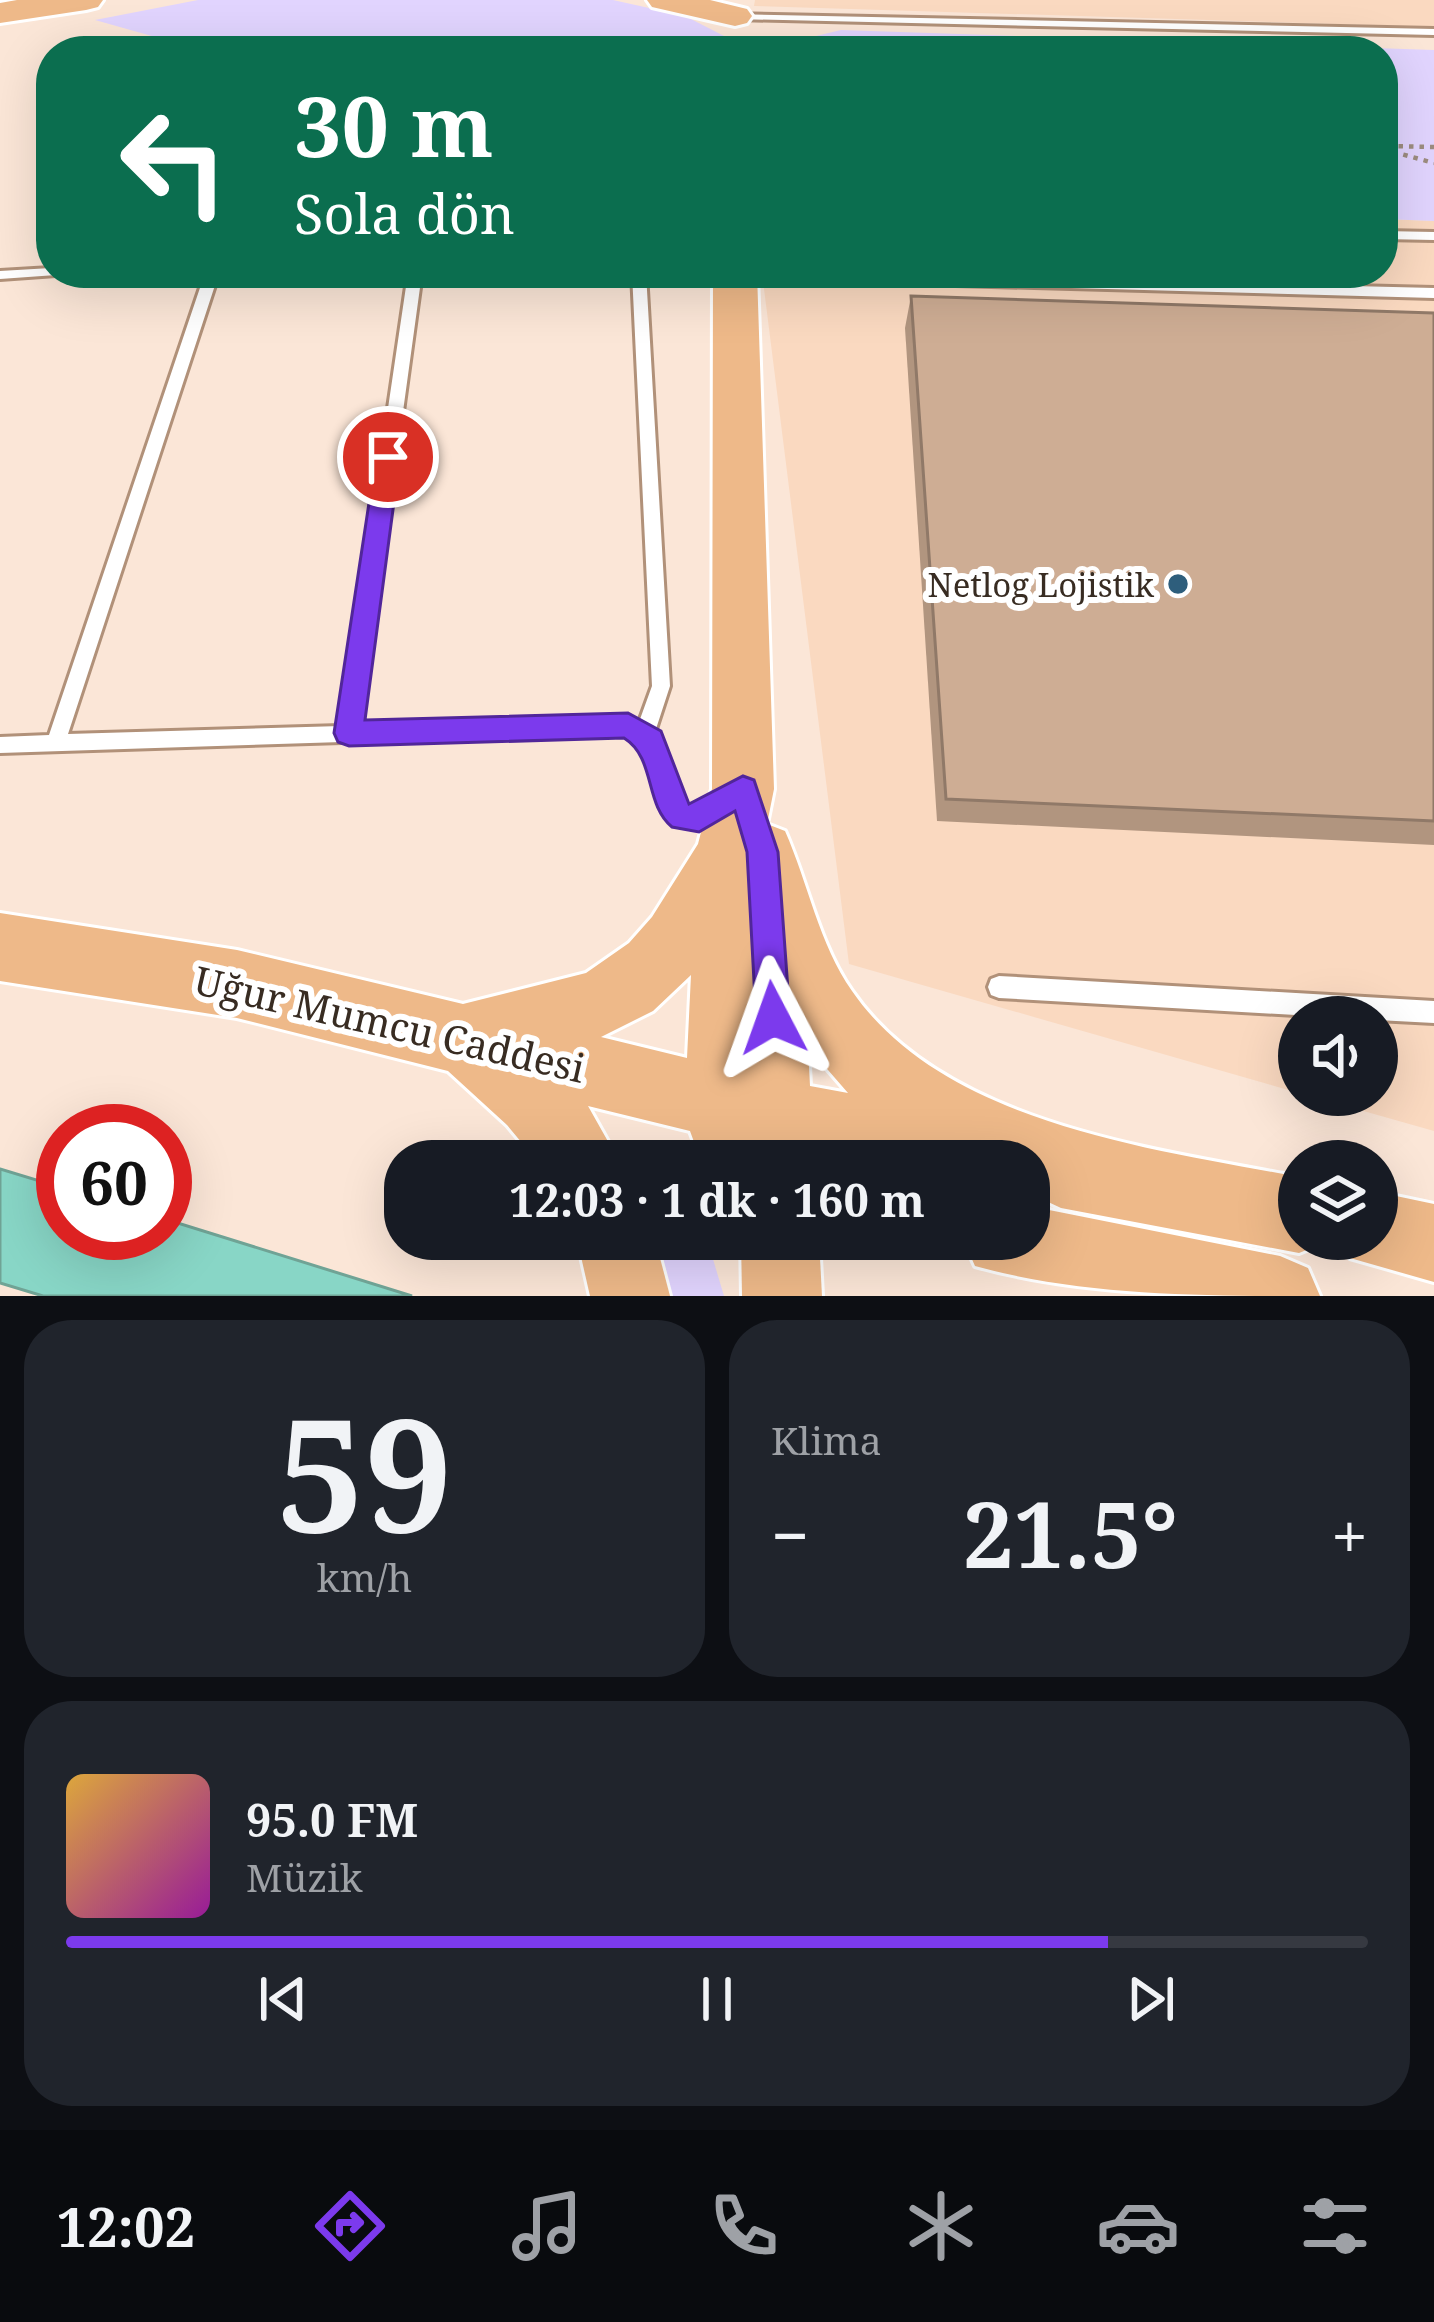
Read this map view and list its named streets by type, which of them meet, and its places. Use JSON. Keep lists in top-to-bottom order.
{
  "streets": {
    "main road": ["Uğur Mumcu Caddesi"]
  },
  "places": ["Netlog Lojistik"],
  "page": {
    "turn": ["30 m", "Sola dön"],
    "limit": "60",
    "trip": "12:03 · 1 dk · 160 m",
    "tile": [
      ["59", "km/h"],
      "Klima"
    ],
    "heat": ["−", "21.5°", "+"],
    "song": ["95.0 FM", "Müzik"],
    "tabs": "12:02"
  }
}
